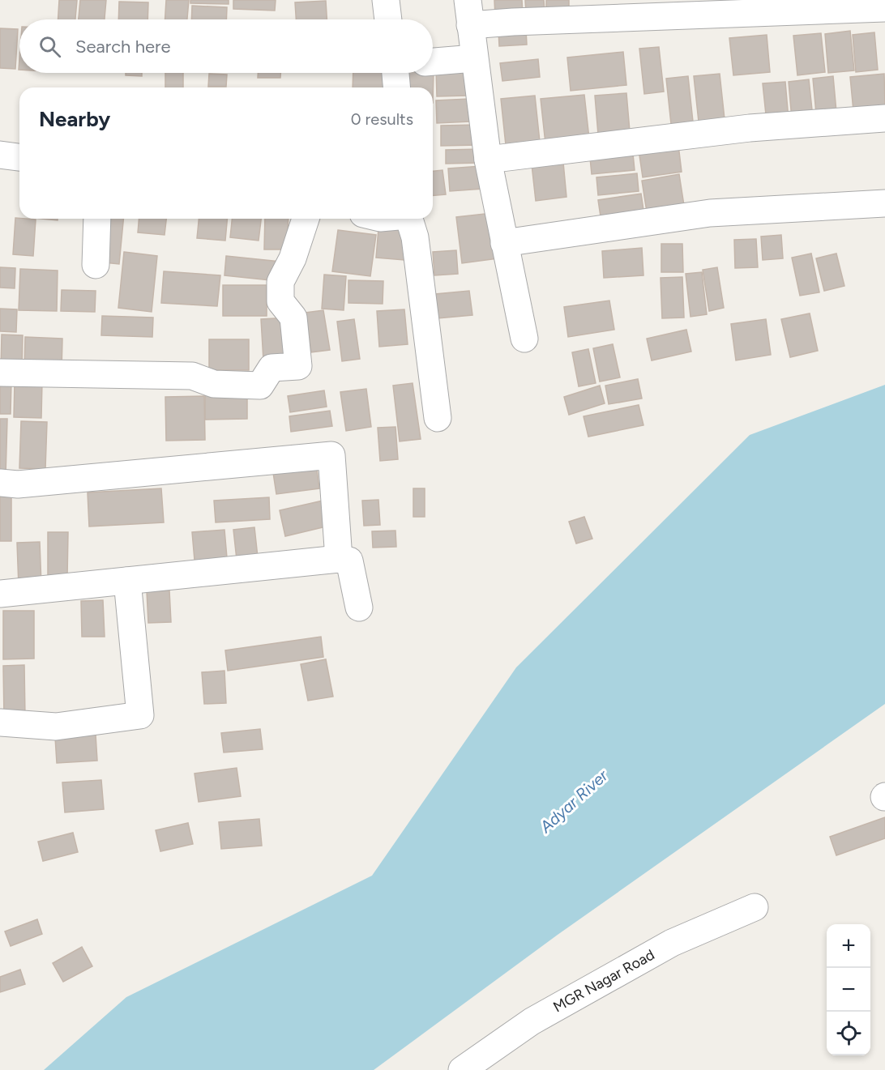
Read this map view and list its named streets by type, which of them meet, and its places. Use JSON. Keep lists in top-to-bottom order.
{
  "streets": {
    "street": ["MGR Nagar Road"]
  },
  "water": ["Adyar River"],
  "page": {
    "search": "Search here",
    "heading": ["Nearby", "0 results"],
    "map_buttons": ["+", "−"]
  }
}
